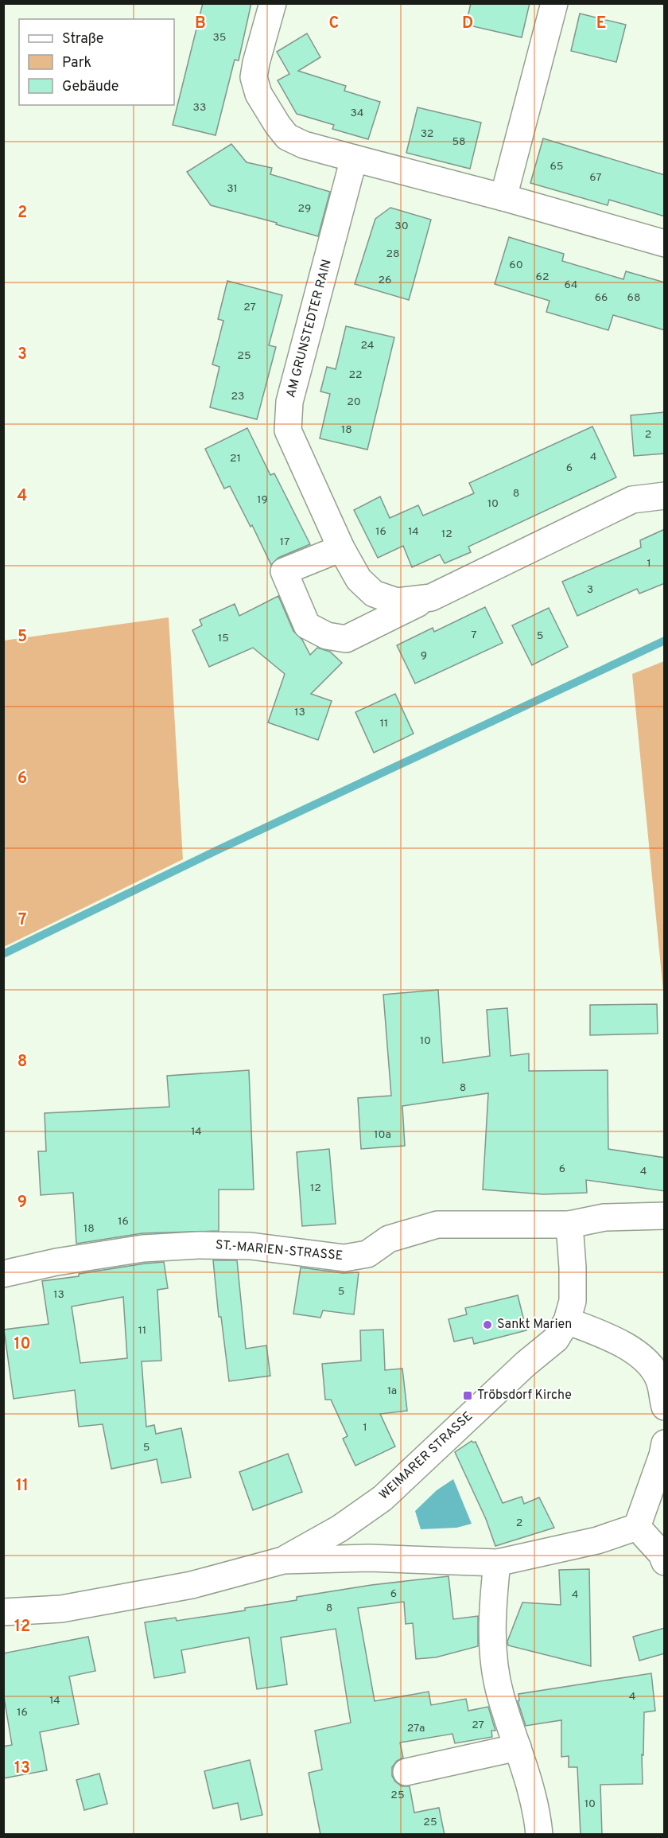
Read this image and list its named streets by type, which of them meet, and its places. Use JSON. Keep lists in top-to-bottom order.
{
  "streets": {
    "street": ["AM GRUNSTEDTER RAIN", "ST.-MARIEN-STRASSE", "WEIMARER STRASSE"]
  },
  "crossings": [
    ["ST.-MARIEN-STRASSE", "WEIMARER STRASSE"]
  ],
  "places": {
    "other": ["Sankt Marien"],
    "transit": ["Tröbsdorf Kirche"]
  },
  "house_numbers": [
    "35",
    "33",
    "34",
    "32",
    "58",
    "65",
    "67",
    "31",
    "29",
    "30",
    "28",
    "60",
    "62",
    "26",
    "64",
    "66",
    "68",
    "27",
    "24",
    "25",
    "22",
    "23",
    "20",
    "18",
    "2",
    "4",
    "21",
    "6",
    "8",
    "19",
    "10",
    "16",
    "14",
    "12",
    "17",
    "1",
    "3",
    "7",
    "5",
    "15",
    "9",
    "13",
    "11",
    "10",
    "8",
    "14",
    "10a",
    "6",
    "4",
    "12",
    "16",
    "18",
    "5",
    "13",
    "11",
    "1a",
    "1",
    "5",
    "2",
    "6",
    "4",
    "8",
    "4",
    "14",
    "16",
    "27",
    "27a",
    "25",
    "10",
    "25"
  ],
  "legend": ["Straße", "Park", "Gebäude"],
  "grid": {
    "columns": [
      "B",
      "C",
      "D",
      "E"
    ],
    "rows": [
      "2",
      "3",
      "4",
      "5",
      "6",
      "7",
      "8",
      "9",
      "10",
      "11",
      "12",
      "13"
    ]
  }
}
